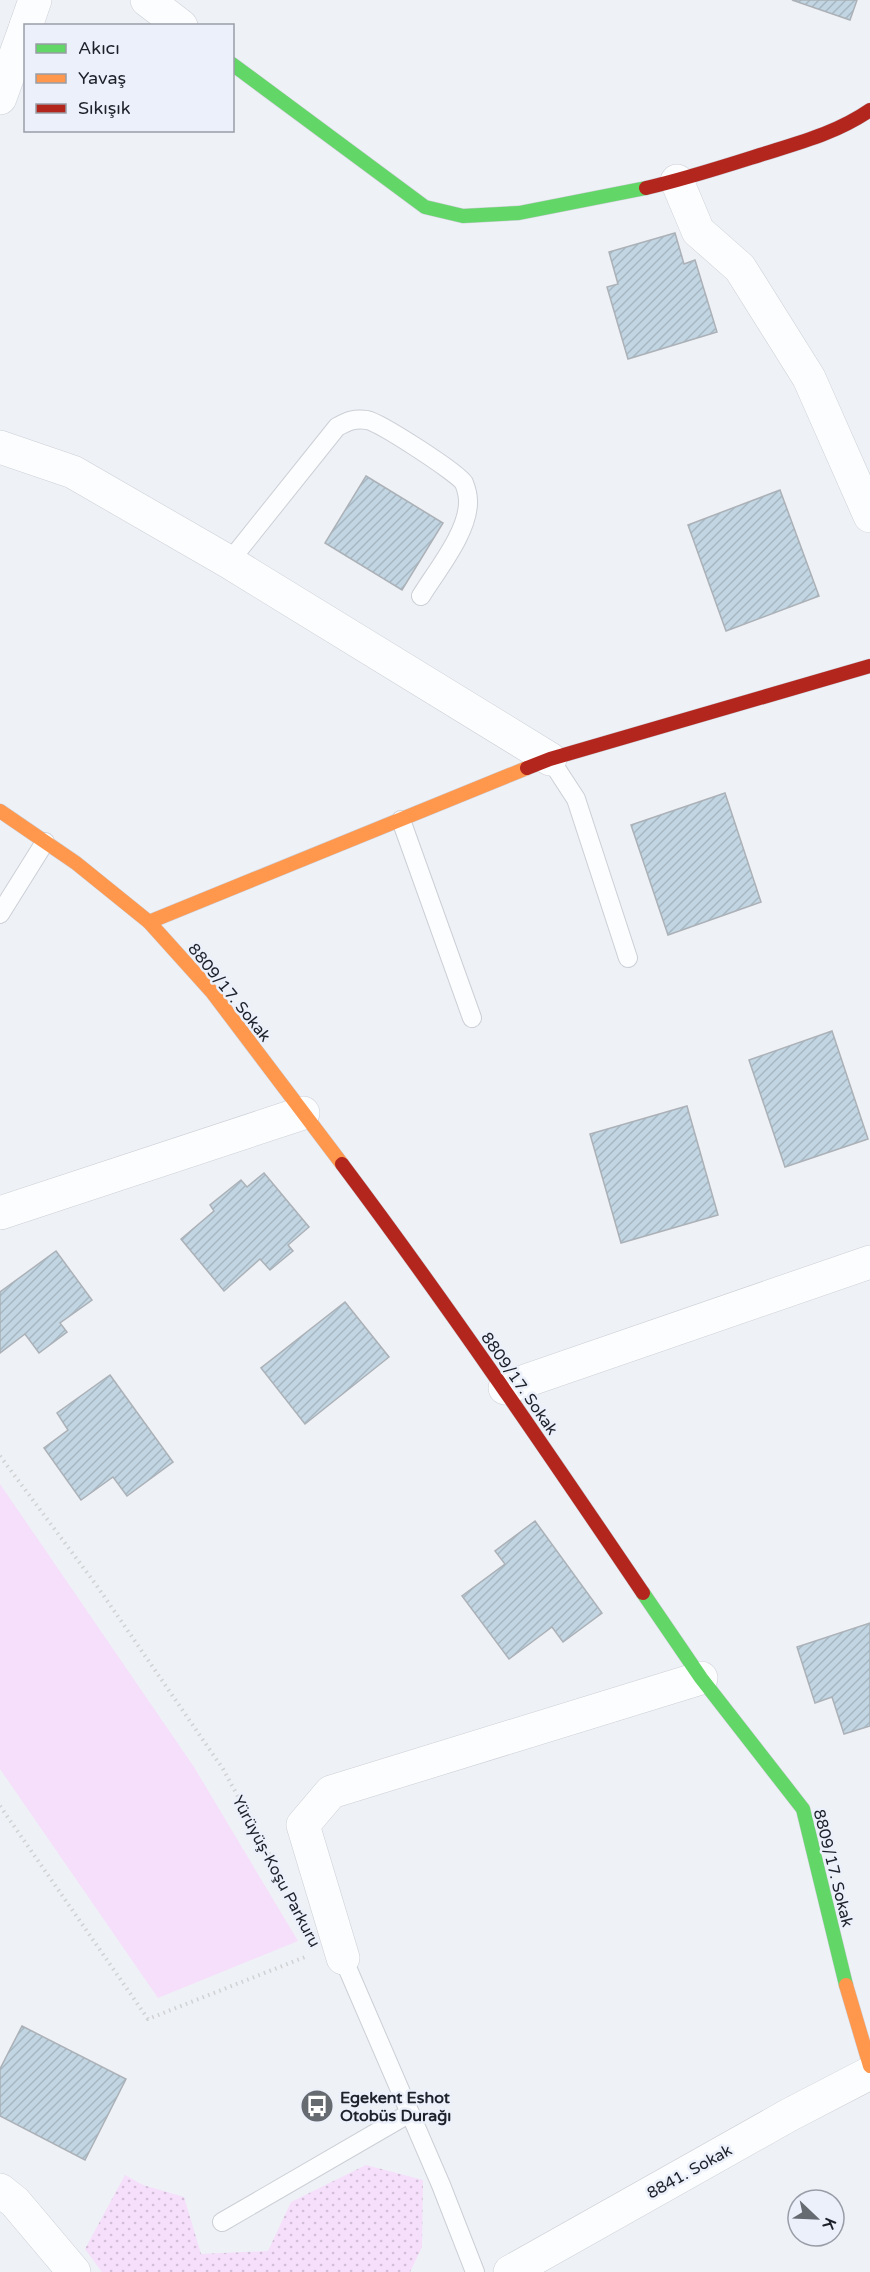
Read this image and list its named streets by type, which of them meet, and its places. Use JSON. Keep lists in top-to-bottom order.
{
  "streets": {
    "street": ["8809/17. Sokak", "8841. Sokak"],
    "path": ["Yürüyüş-Koşu Parkuru"]
  },
  "places": {
    "bus stop": ["Egekent Eshot Otobüs Durağı"]
  },
  "legend": ["Akıcı", "Yavaş", "Sıkışık"],
  "north": "bottom right"
}
